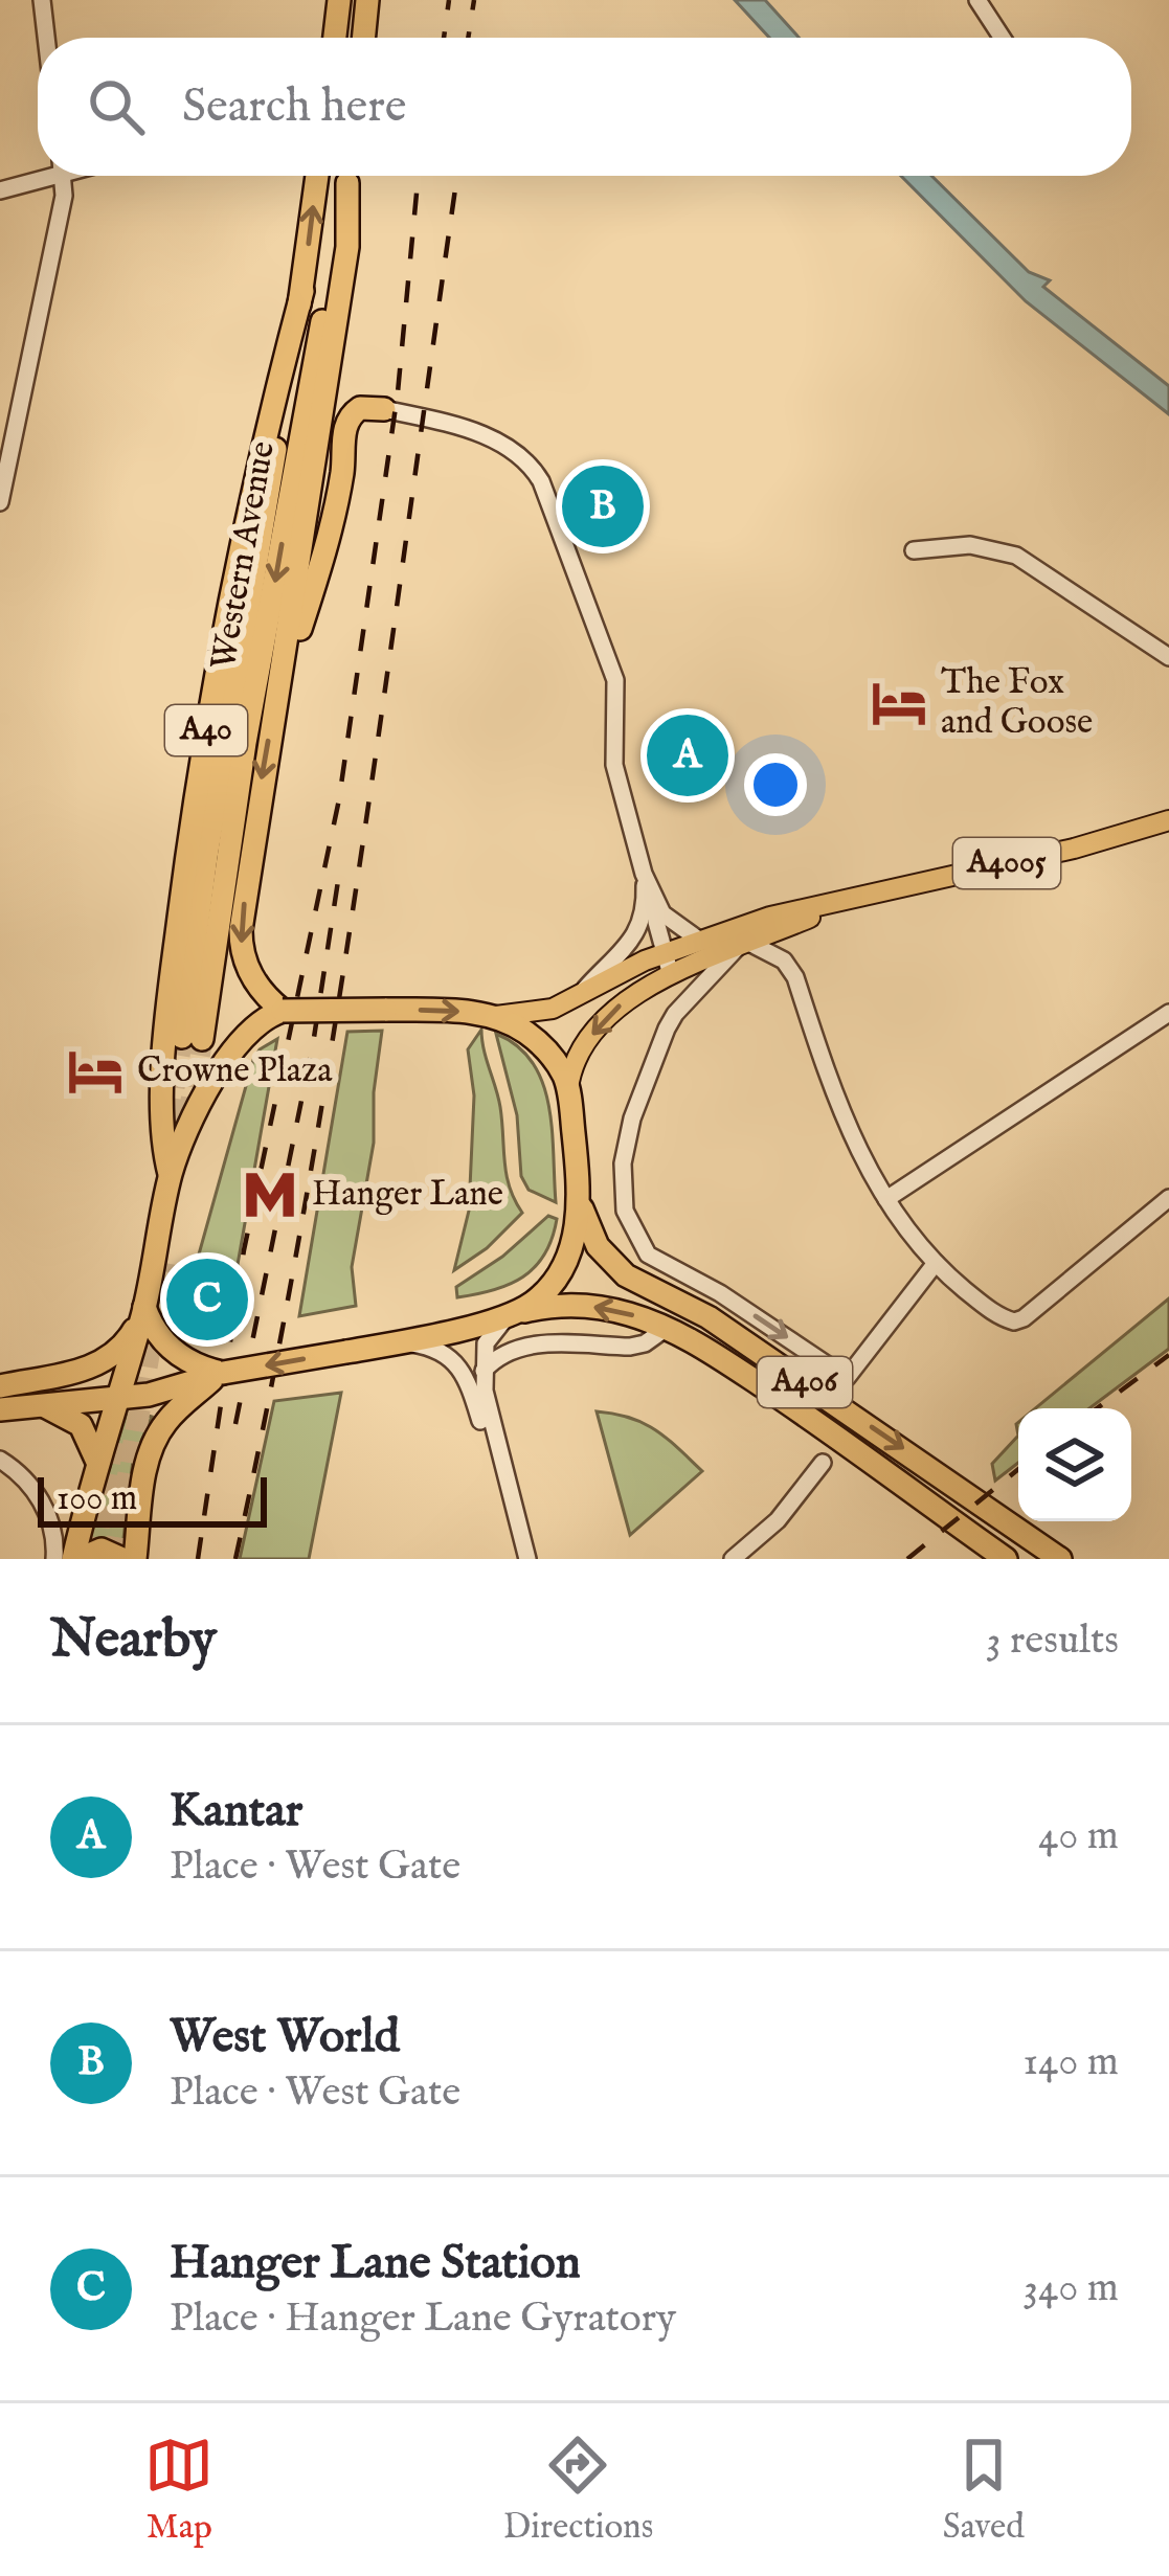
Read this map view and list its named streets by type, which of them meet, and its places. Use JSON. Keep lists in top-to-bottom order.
{
  "streets": {
    "highway": ["Western Avenue", "A40", "A406"],
    "main road": ["A4005"]
  },
  "crossings": [
    ["Western Avenue", "A40"],
    ["A40", "A4005"],
    ["A40", "A406"],
    ["A4005", "A406"]
  ],
  "places": {
    "hotel": ["The Fox and Goose", "Crowne Plaza"],
    "metro station": ["Hanger Lane"]
  },
  "scale_bar": "100 m",
  "page": {
    "search": "Search here",
    "pins": ["B", "A", "C"],
    "scale": "100 m",
    "heading": ["Nearby", "3 results"],
    "list": [
      {
        "mark": "A",
        "name": "Kantar",
        "note": "Place · West Gate",
        "value": "40 m"
      },
      {
        "mark": "B",
        "name": "West World",
        "note": "Place · West Gate",
        "value": "140 m"
      },
      {
        "mark": "C",
        "name": "Hanger Lane Station",
        "note": "Place · Hanger Lane Gyratory",
        "value": "340 m"
      }
    ],
    "nav": ["Map", "Directions", "Saved"]
  }
}
